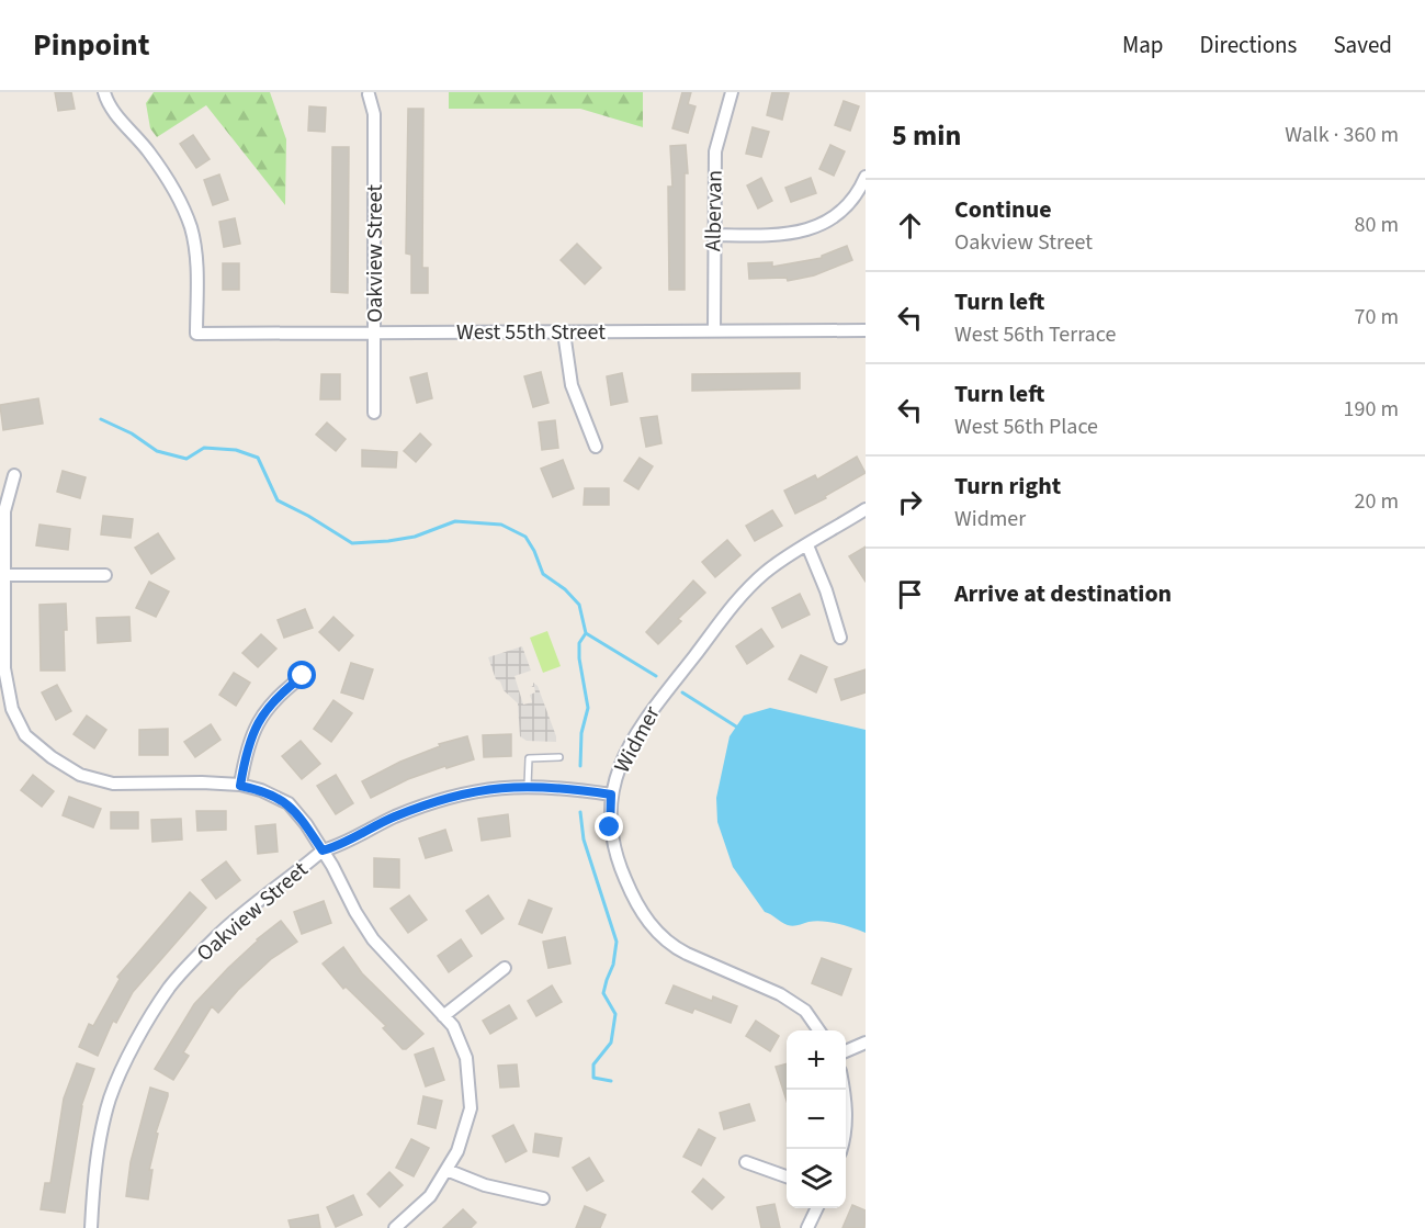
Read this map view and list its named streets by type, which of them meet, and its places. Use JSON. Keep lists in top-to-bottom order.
{
  "streets": {
    "street": [
      "Albervan",
      "Oakview Street",
      "West 55th Street",
      "Widmer"
    ]
  },
  "crossings": [
    ["Albervan", "West 55th Street"],
    ["Oakview Street", "West 55th Street"],
    ["Oakview Street", "Widmer"]
  ],
  "page": {
    "header": "Pinpoint",
    "nav": ["Map", "Directions", "Saved"],
    "heading": ["5 min", "Walk · 360 m"],
    "list": [
      ["Continue", "Oakview Street", "80 m"],
      ["Turn left", "West 56th Terrace", "70 m"],
      ["Turn left", "West 56th Place", "190 m"],
      ["Turn right", "Widmer", "20 m"],
      "Arrive at destination"
    ],
    "map_buttons": ["+", "−"]
  }
}
